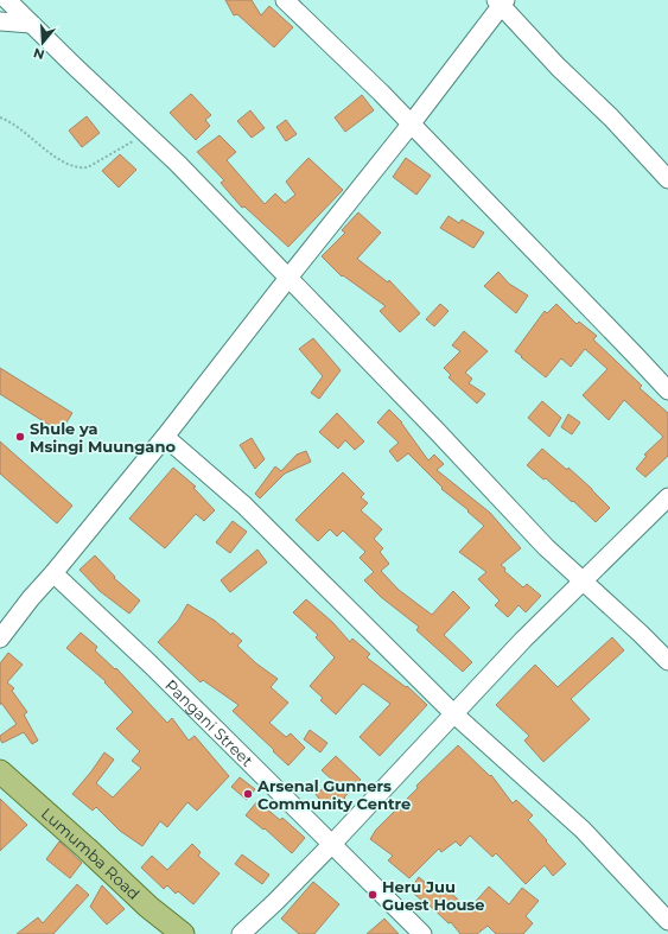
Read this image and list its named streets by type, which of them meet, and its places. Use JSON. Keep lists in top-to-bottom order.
{
  "streets": {
    "main road": ["Lumumba Road"],
    "street": ["Pangani Street"]
  },
  "places": ["Shule ya Msingi Muungano", "Arsenal Gunners Community Centre", "Heru Juu Guest House"],
  "north": "bottom"
}
